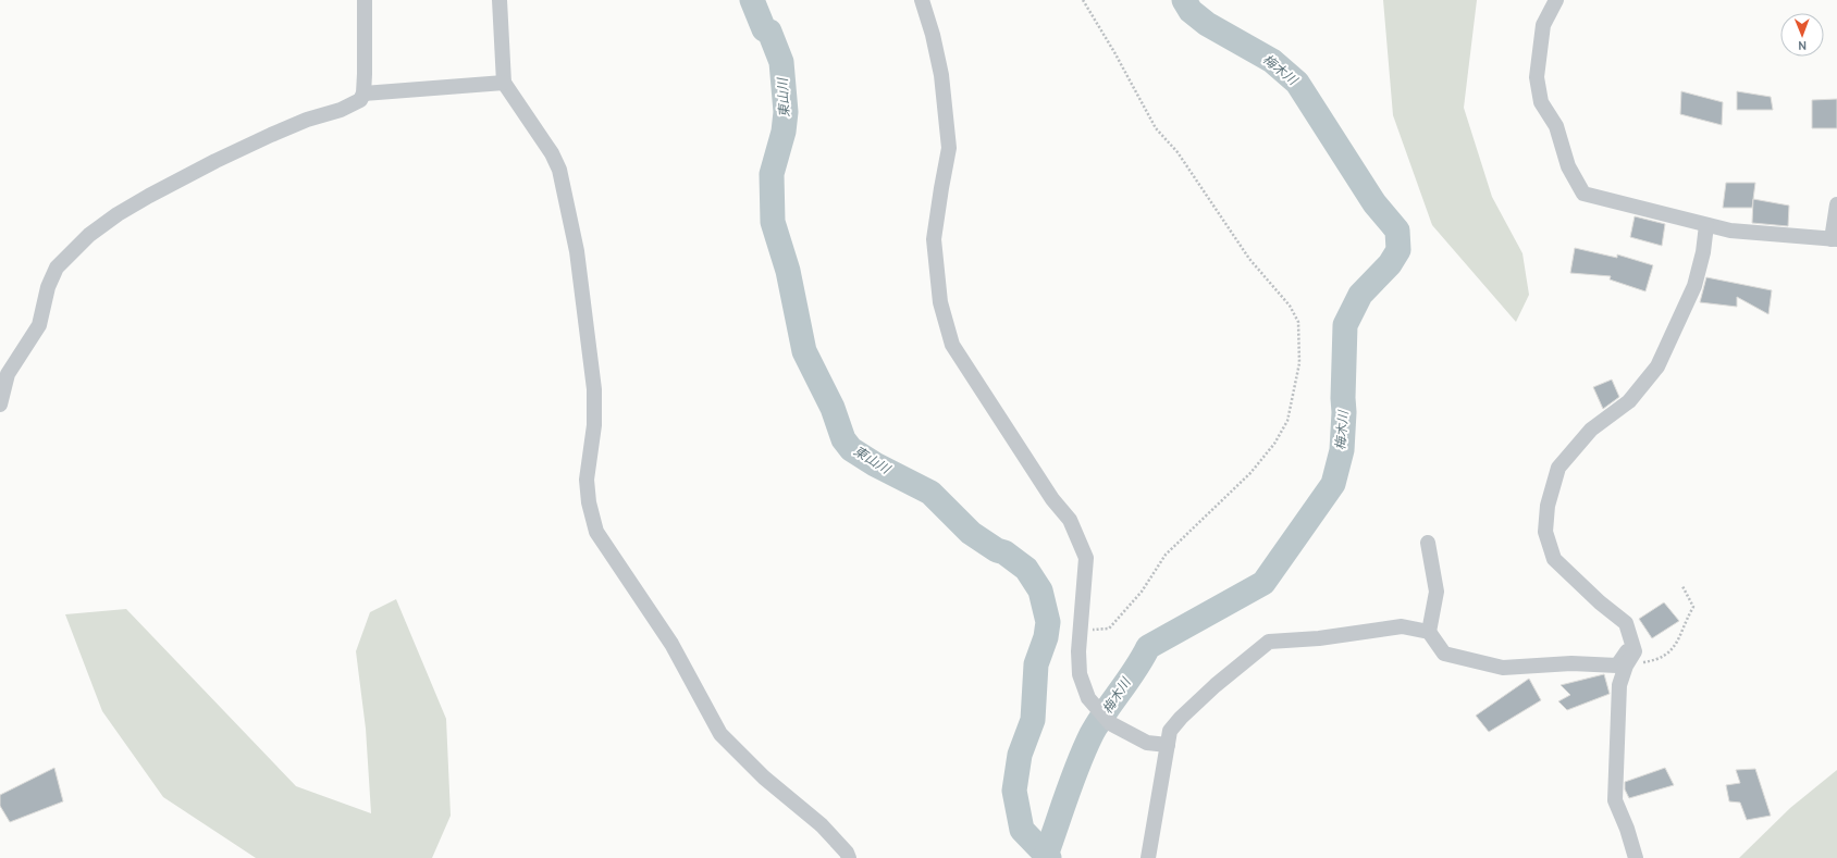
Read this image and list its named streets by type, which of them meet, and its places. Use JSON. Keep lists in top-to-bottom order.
{
  "water": ["梅木川", "東山川"],
  "north": "bottom"
}
